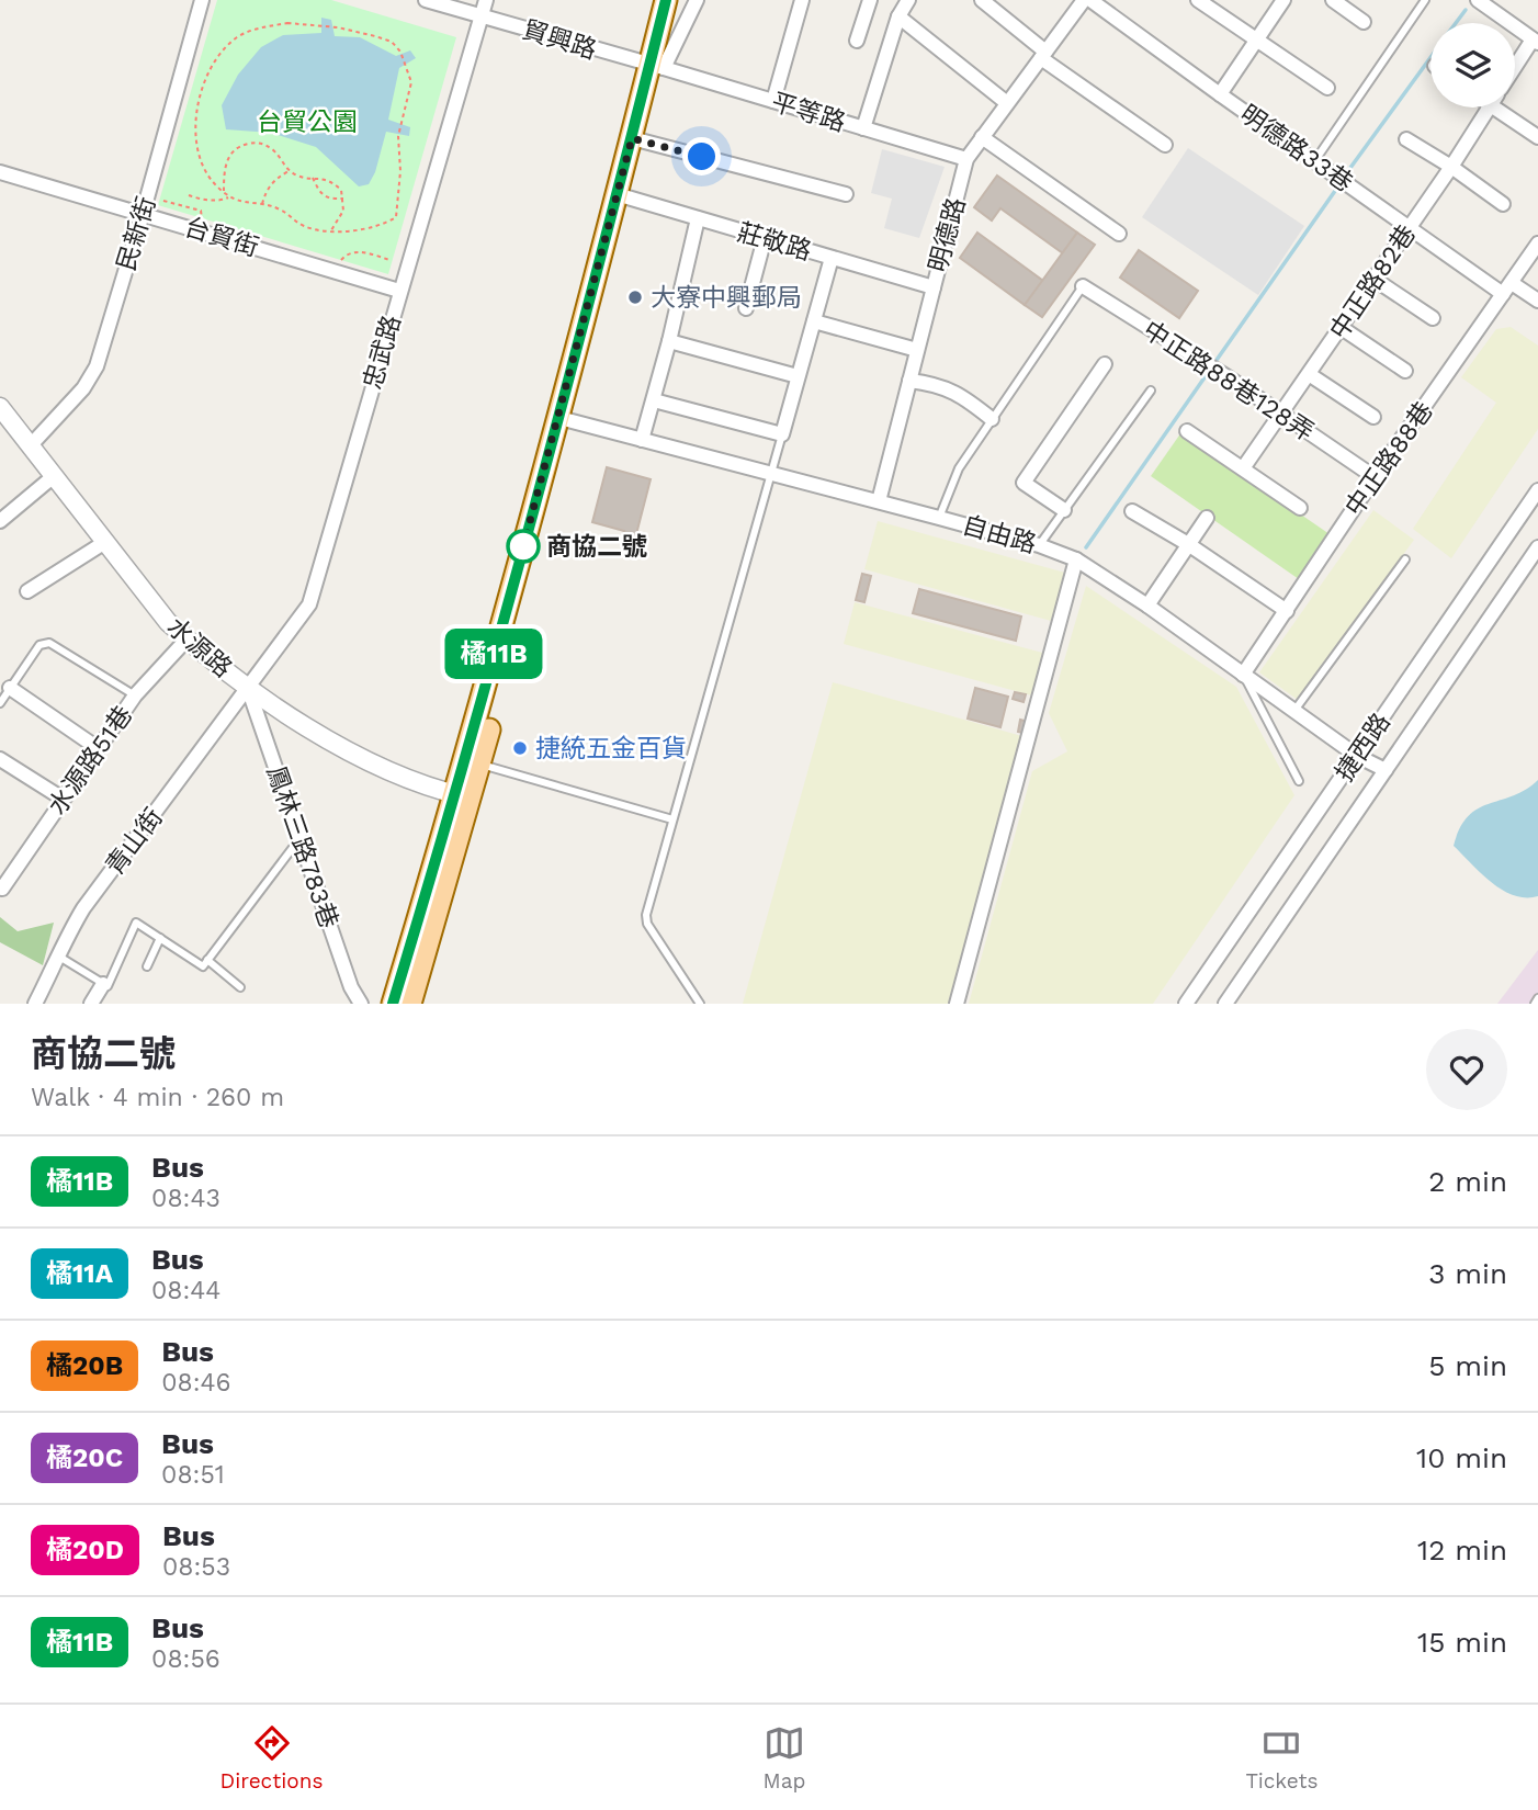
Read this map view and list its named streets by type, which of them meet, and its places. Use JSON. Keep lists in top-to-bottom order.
{
  "streets": {
    "street": [
      "貿興路",
      "平等路",
      "明德路33巷",
      "民新街",
      "明德路",
      "台貿街",
      "莊敬路",
      "中正路82巷",
      "忠武路",
      "中正路88巷128弄",
      "中正路88巷",
      "自由路",
      "水源路",
      "捷西路",
      "水源路51巷",
      "青山街",
      "鳳林三路783巷"
    ]
  },
  "crossings": [
    ["貿興路", "平等路"],
    ["貿興路", "忠武路"],
    ["平等路", "明德路"],
    ["明德路33巷", "中正路82巷"],
    ["明德路33巷", "中正路88巷"],
    ["民新街", "台貿街"],
    ["民新街", "水源路"],
    ["明德路", "莊敬路"],
    ["明德路", "自由路"],
    ["台貿街", "忠武路"],
    ["中正路82巷", "中正路88巷128弄"],
    ["忠武路", "水源路"],
    ["忠武路", "青山街"],
    ["忠武路", "鳳林三路783巷"],
    ["中正路88巷128弄", "中正路88巷"],
    ["中正路88巷", "自由路"],
    ["自由路", "捷西路"],
    ["水源路", "水源路51巷"],
    ["水源路", "青山街"],
    ["水源路", "鳳林三路783巷"],
    ["青山街", "鳳林三路783巷"]
  ],
  "parks": ["台貿公園"],
  "places": ["大寮中興郵局", "商協二號", "捷統五金百貨"],
  "lines": ["bus line 橘11B"],
  "page": {
    "on_map": "橘11B",
    "heading": ["商協二號", "Walk · 4 min · 260 m"],
    "list": [
      {
        "mark": "橘11B",
        "name": "Bus",
        "note": "08:43",
        "value": "2 min"
      },
      {
        "mark": "橘11A",
        "name": "Bus",
        "note": "08:44",
        "value": "3 min"
      },
      {
        "mark": "橘20B",
        "name": "Bus",
        "note": "08:46",
        "value": "5 min"
      },
      {
        "mark": "橘20C",
        "name": "Bus",
        "note": "08:51",
        "value": "10 min"
      },
      {
        "mark": "橘20D",
        "name": "Bus",
        "note": "08:53",
        "value": "12 min"
      },
      {
        "mark": "橘11B",
        "name": "Bus",
        "note": "08:56",
        "value": "15 min"
      }
    ],
    "tabs": ["Directions", "Map", "Tickets"]
  }
}
